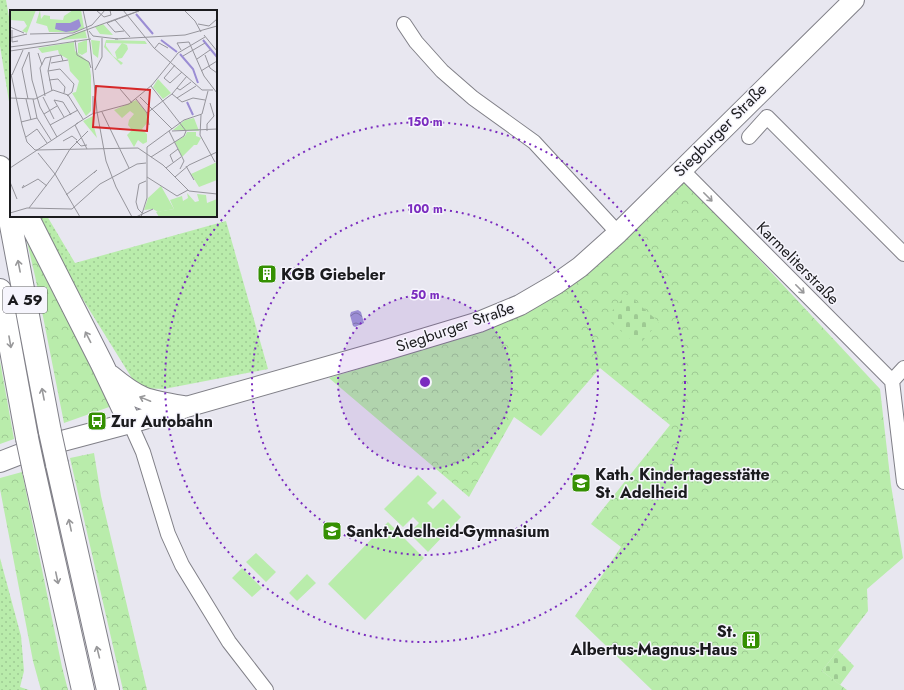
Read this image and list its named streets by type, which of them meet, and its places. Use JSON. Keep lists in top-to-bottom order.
{
  "streets": {
    "highway": ["A 59"],
    "main road": ["Siegburger Straße"],
    "street": ["Karmeliterstraße"]
  },
  "crossings": [
    ["Siegburger Straße", "Karmeliterstraße"]
  ],
  "one_way": ["Karmeliterstraße"],
  "places": {
    "building": ["KGB Giebeler", "St. Albertus-Magnus-Haus"],
    "bus stop": ["Zur Autobahn"],
    "school or university": ["Kath. Kindertagesstätte St. Adelheid", "Sankt-Adelheid-Gymnasium"]
  },
  "rings": ["150 m", "100 m", "50 m"]
}
